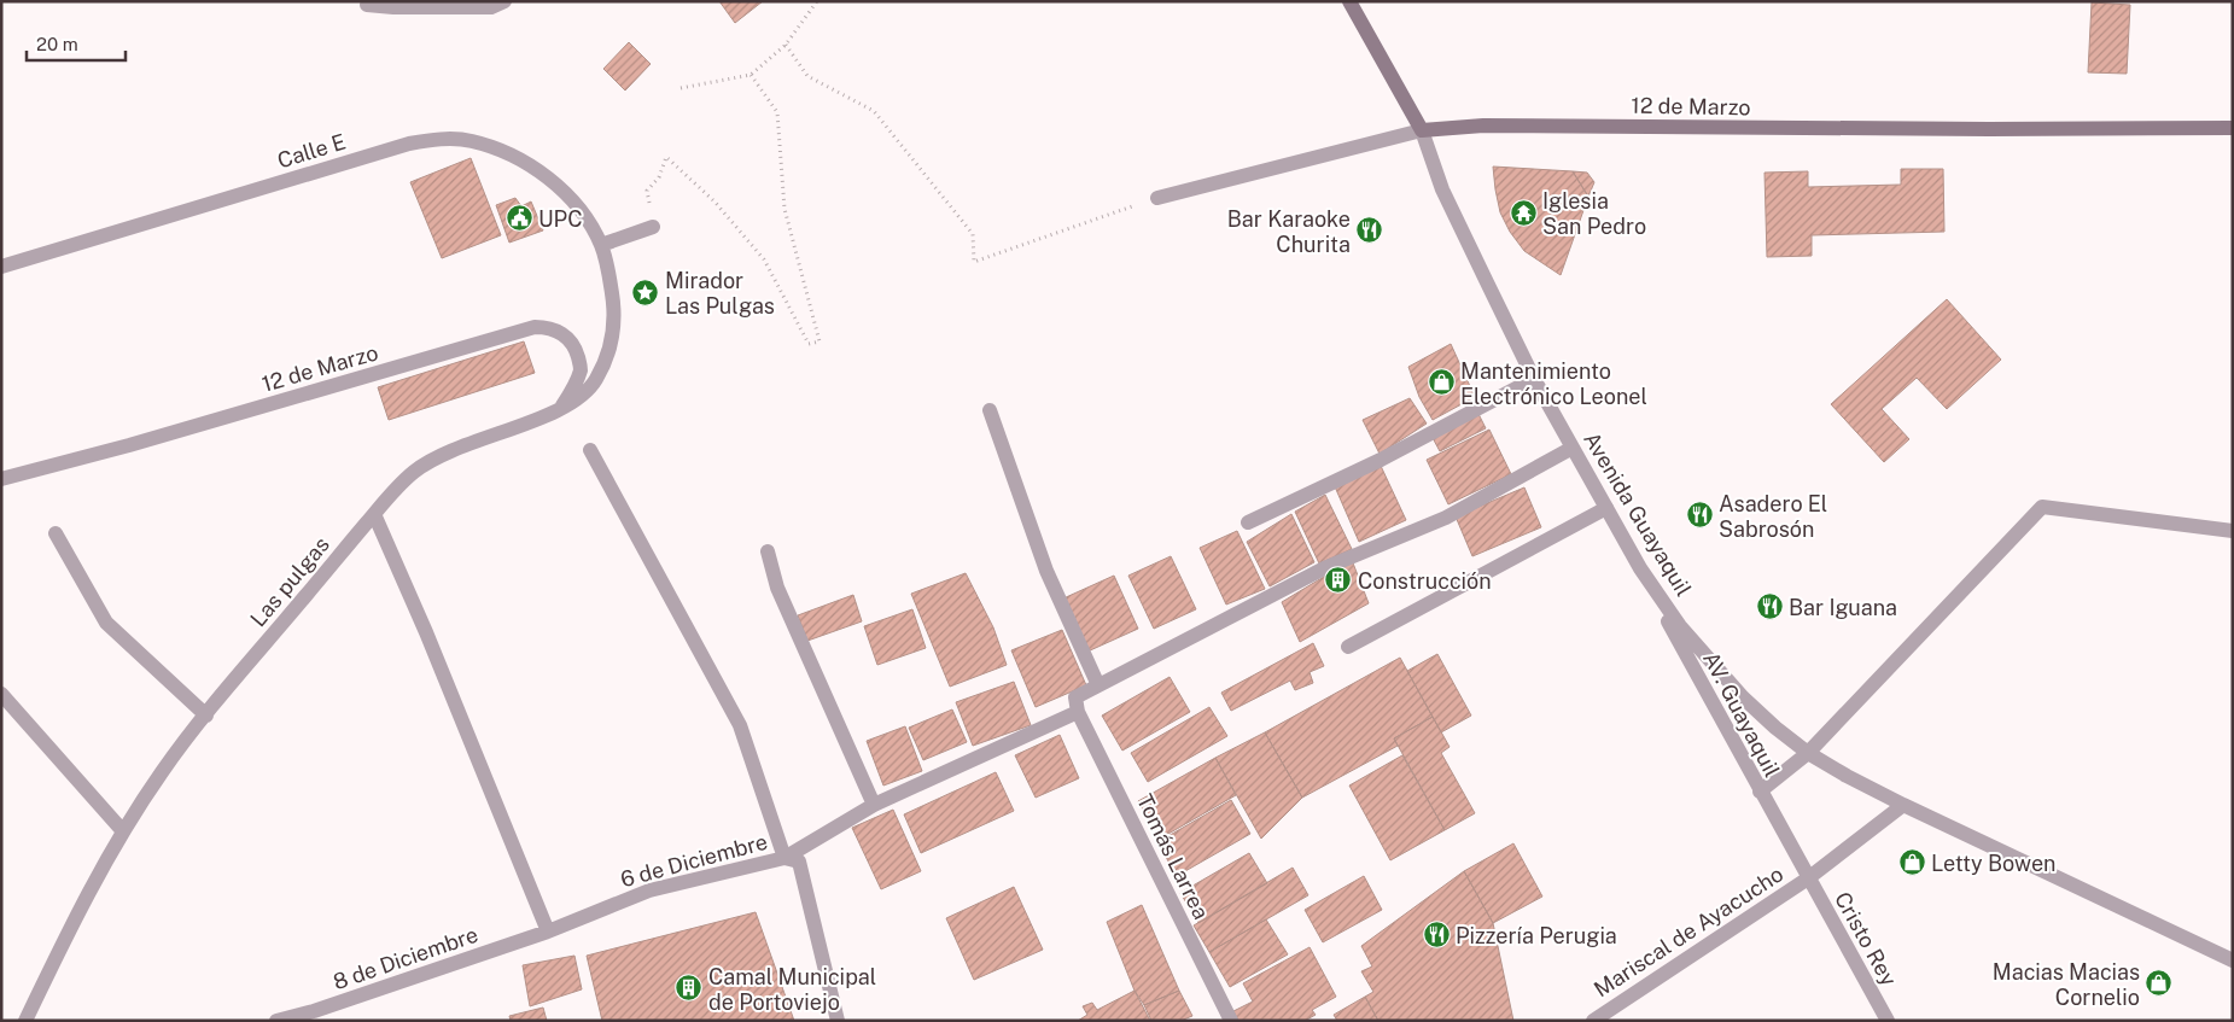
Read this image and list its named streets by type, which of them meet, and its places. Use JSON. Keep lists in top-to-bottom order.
{
  "streets": {
    "street": [
      "12 de Marzo",
      "Calle E",
      "Avenida Guayaquil",
      "Las pulgas",
      "AV. Guayaquil",
      "Tomás Larrea",
      "6 de Diciembre",
      "Mariscal de Ayacucho",
      "Cristo Rey",
      "8 de Diciembre"
    ]
  },
  "crossings": [
    ["12 de Marzo", "Avenida Guayaquil"],
    ["12 de Marzo", "Las pulgas"],
    ["Calle E", "Las pulgas"],
    ["Avenida Guayaquil", "AV. Guayaquil"],
    ["Avenida Guayaquil", "Mariscal de Ayacucho"],
    ["AV. Guayaquil", "Mariscal de Ayacucho"],
    ["AV. Guayaquil", "Cristo Rey"],
    ["Tomás Larrea", "6 de Diciembre"],
    ["6 de Diciembre", "8 de Diciembre"],
    ["Mariscal de Ayacucho", "Cristo Rey"]
  ],
  "places": {
    "temple": ["Iglesia San Pedro"],
    "public building": ["UPC"],
    "restaurant": [
      "Bar Karaoke Churita",
      "Asadero El Sabrosón",
      "Bar Iguana",
      "Pizzería Perugia"
    ],
    "place": ["Mirador Las Pulgas"],
    "shop": ["Mantenimiento Electrónico Leonel", "Letty Bowen", "Macias Macias Cornelio"],
    "building": ["Construcción", "Camal Municipal de Portoviejo"]
  },
  "scale_bar": "20 m"
}
